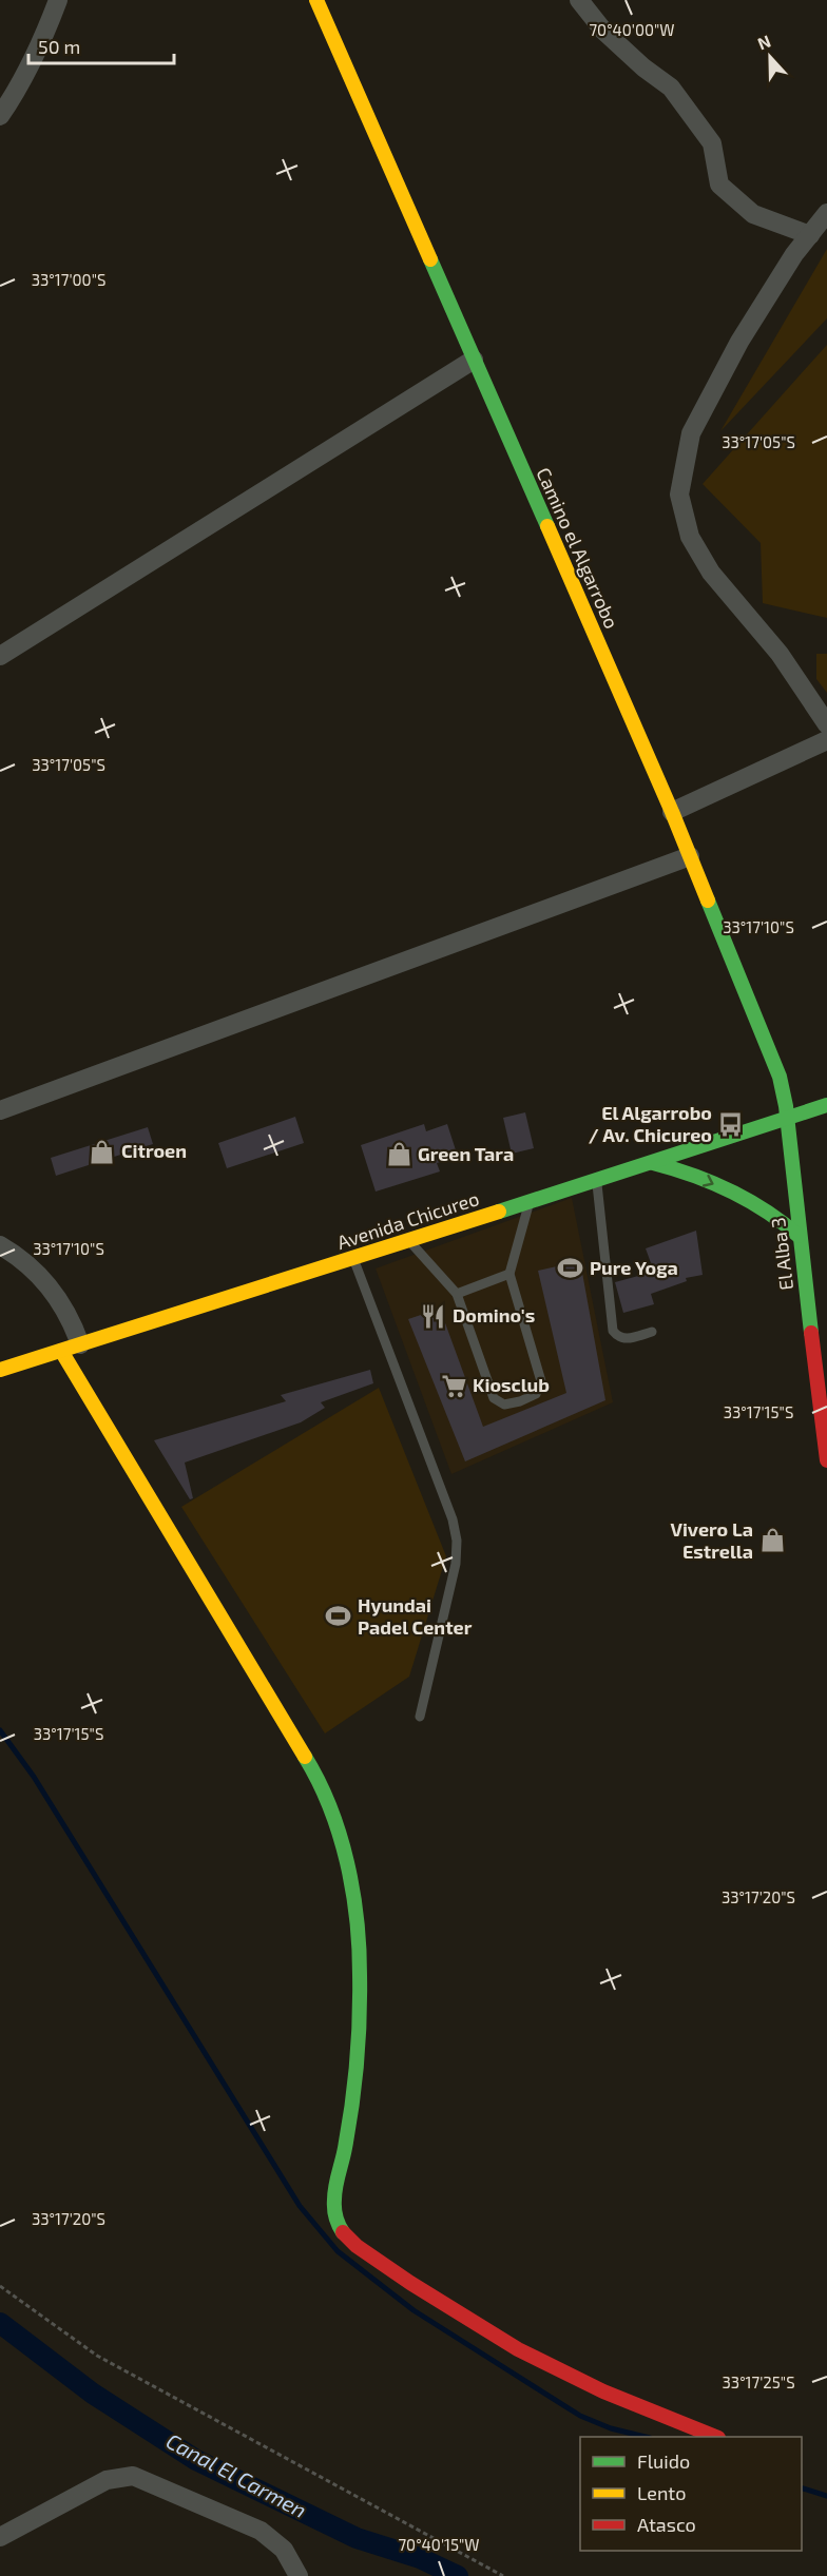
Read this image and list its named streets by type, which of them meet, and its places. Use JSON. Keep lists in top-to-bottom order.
{
  "streets": {
    "street": ["Camino el Algarrobo", "Avenida Chicureo", "El Alba 3"]
  },
  "crossings": [
    ["Camino el Algarrobo", "Avenida Chicureo"],
    ["Camino el Algarrobo", "El Alba 3"],
    ["Avenida Chicureo", "El Alba 3"]
  ],
  "water": ["Canal El Carmen"],
  "places": {
    "bus stop": ["El Algarrobo / Av. Chicureo"],
    "shop": ["Citroen", "Green Tara", "Vivero La Estrella"],
    "sports": ["Pure Yoga", "Hyundai Padel Center"],
    "restaurant": ["Domino's"],
    "supermarket": ["Kiosclub"]
  },
  "legend": ["Fluido", "Lento", "Atasco"],
  "scale_bar": "50 m",
  "north": "top",
  "coordinates": [
    "70°40'00\"W",
    "33°17'00\"S",
    "33°17'05\"S",
    "33°17'10\"S",
    "33°17'15\"S",
    "33°17'20\"S",
    "33°17'25\"S",
    "70°40'15\"W"
  ]
}
